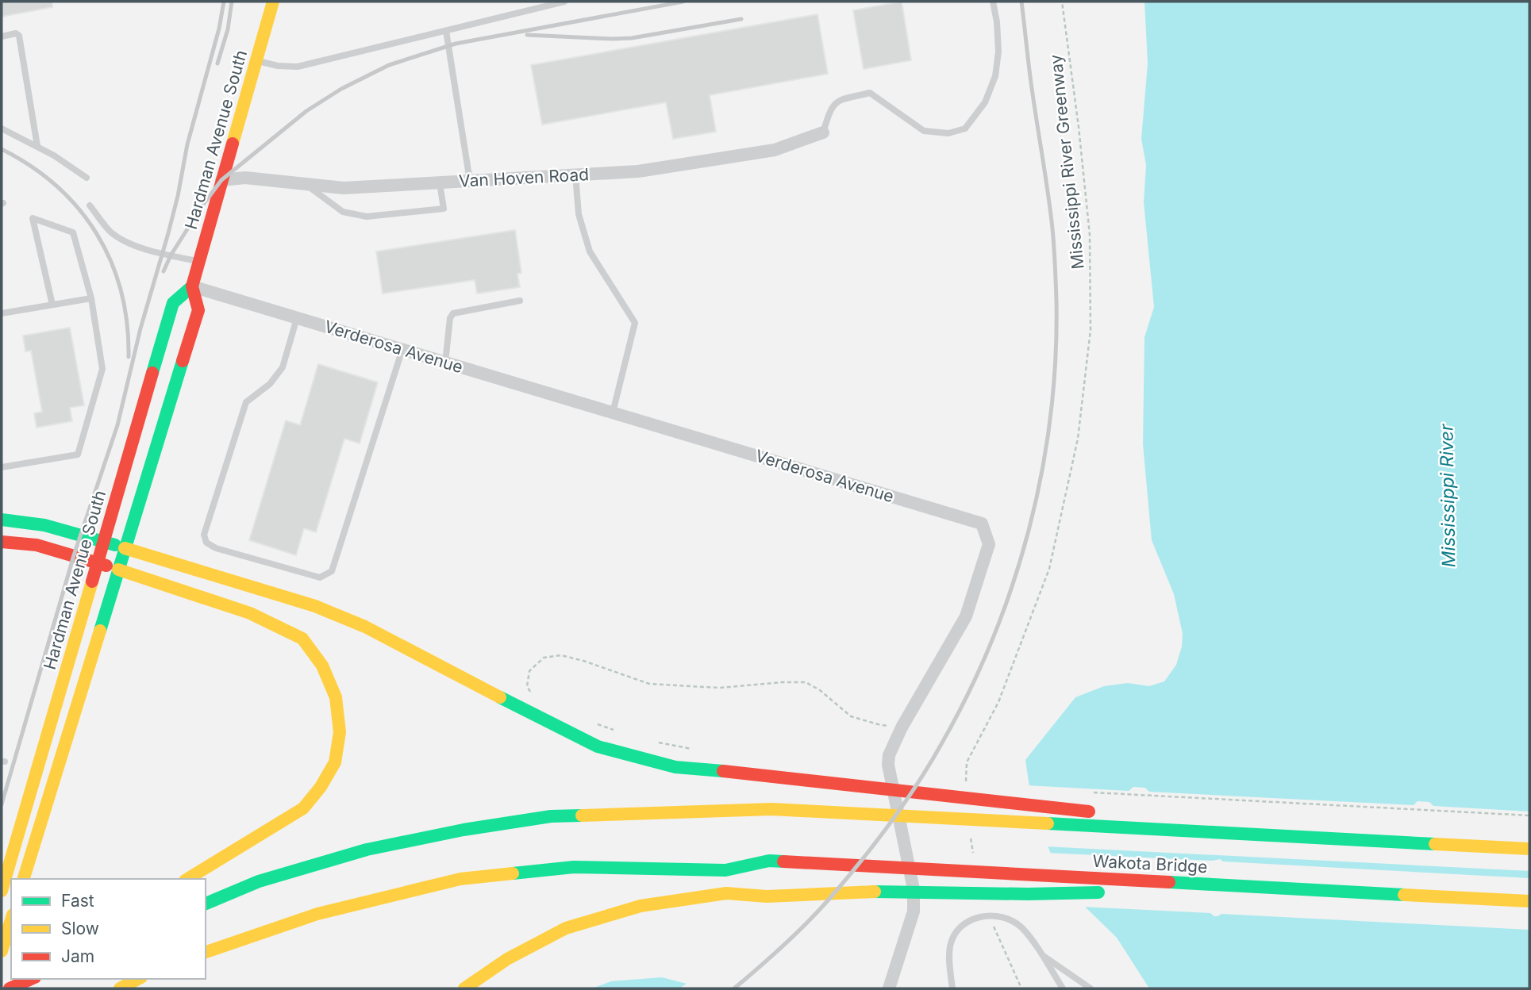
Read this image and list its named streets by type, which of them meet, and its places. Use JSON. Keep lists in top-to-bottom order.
{
  "streets": {
    "main road": ["Hardman Avenue South", "Wakota Bridge"],
    "street": ["Van Hoven Road", "Verderosa Avenue"],
    "path": ["Mississippi River Greenway"]
  },
  "crossings": [
    ["Hardman Avenue South", "Van Hoven Road"],
    ["Hardman Avenue South", "Verderosa Avenue"]
  ],
  "water": ["Mississippi River"],
  "legend": ["Fast", "Slow", "Jam"]
}
